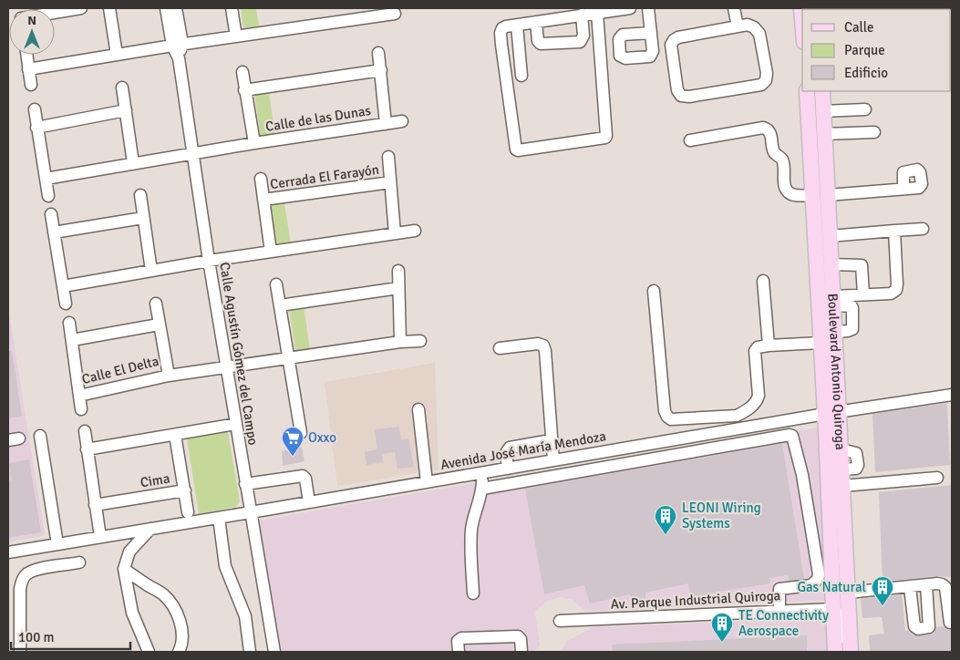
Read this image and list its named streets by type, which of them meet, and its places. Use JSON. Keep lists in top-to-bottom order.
{
  "streets": {
    "main road": ["Boulevard Antonio Quiroga"],
    "street": [
      "Calle de las Dunas",
      "Cerrada El Farayón",
      "Calle Agustín Gómez del Campo",
      "Calle El Delta",
      "Avenida José María Mendoza",
      "Cima",
      "Av. Parque Industrial Quiroga"
    ]
  },
  "crossings": [
    ["Calle Agustín Gómez del Campo", "Avenida José María Mendoza"],
    ["Boulevard Antonio Quiroga", "Avenida José María Mendoza"],
    ["Boulevard Antonio Quiroga", "Av. Parque Industrial Quiroga"]
  ],
  "places": {
    "supermarket": ["Oxxo"],
    "building": ["LEONI Wiring Systems", "Gas Natural", "TE Connectivity Aerospace"]
  },
  "legend": ["Calle", "Parque", "Edificio"],
  "scale_bar": "100 m",
  "north": "top"
}
